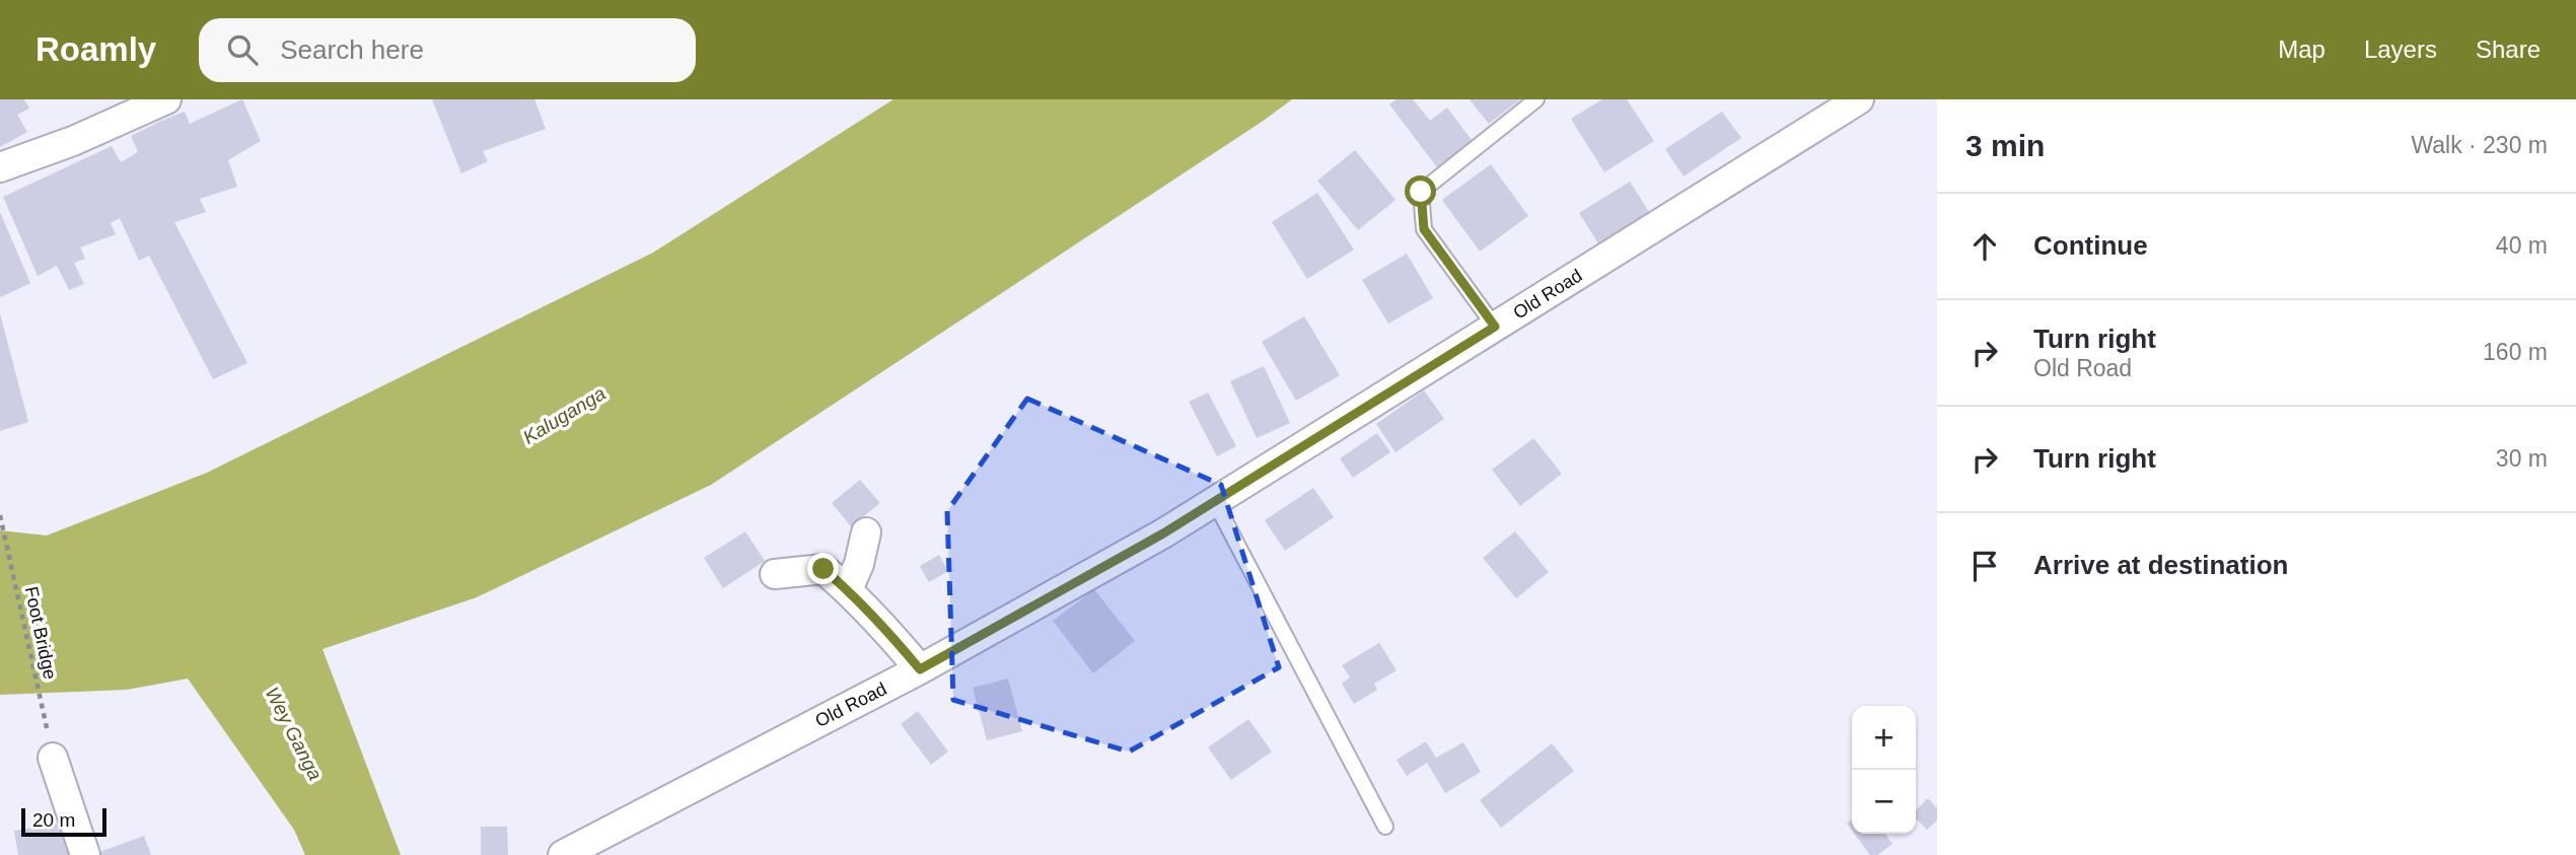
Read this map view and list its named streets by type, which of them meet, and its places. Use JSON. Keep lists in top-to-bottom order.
{
  "streets": {
    "street": ["Old Road"],
    "path": ["Foot Bridge"]
  },
  "water": ["Kaluganga", "Wey Ganga"],
  "scale_bar": "20 m",
  "page": {
    "header": "Roamly",
    "search": "Search here",
    "nav": ["Map", "Layers", "Share"],
    "heading": ["3 min", "Walk · 230 m"],
    "list": [
      ["Continue", "40 m"],
      ["Turn right", "Old Road", "160 m"],
      ["Turn right", "30 m"],
      "Arrive at destination"
    ],
    "map_buttons": ["+", "−"],
    "scale": "20 m"
  }
}
